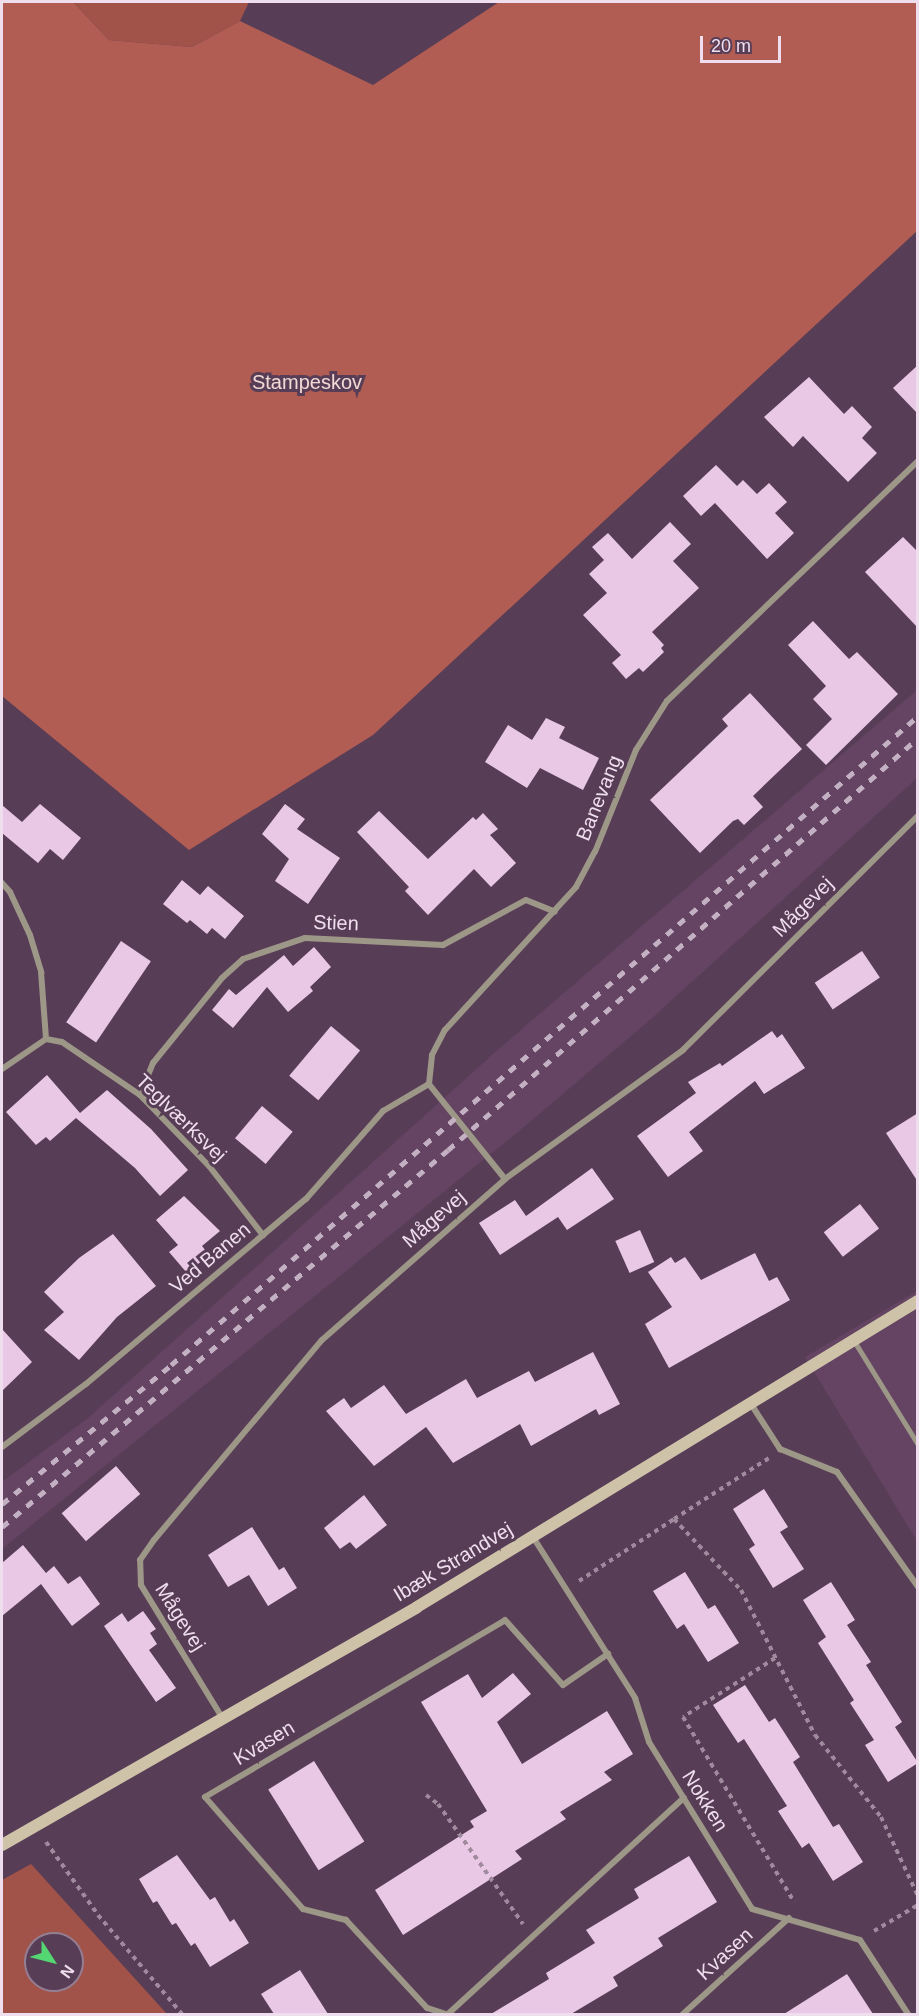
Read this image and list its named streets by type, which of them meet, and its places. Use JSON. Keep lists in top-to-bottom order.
{
  "streets": {
    "street": [
      "Banevang",
      "Mågevej",
      "Stien",
      "Teglværksvej",
      "Ved Banen",
      "Ibæk Strandvej",
      "Kvasen",
      "Nokken"
    ]
  },
  "crossings": [
    ["Banevang", "Stien"],
    ["Banevang", "Ved Banen"],
    ["Mågevej", "Ibæk Strandvej"],
    ["Stien", "Teglværksvej"],
    ["Teglværksvej", "Ved Banen"],
    ["Ibæk Strandvej", "Nokken"],
    ["Kvasen", "Nokken"]
  ],
  "parks": ["Stampeskov"],
  "scale_bar": "20 m",
  "north": "bottom right"
}
